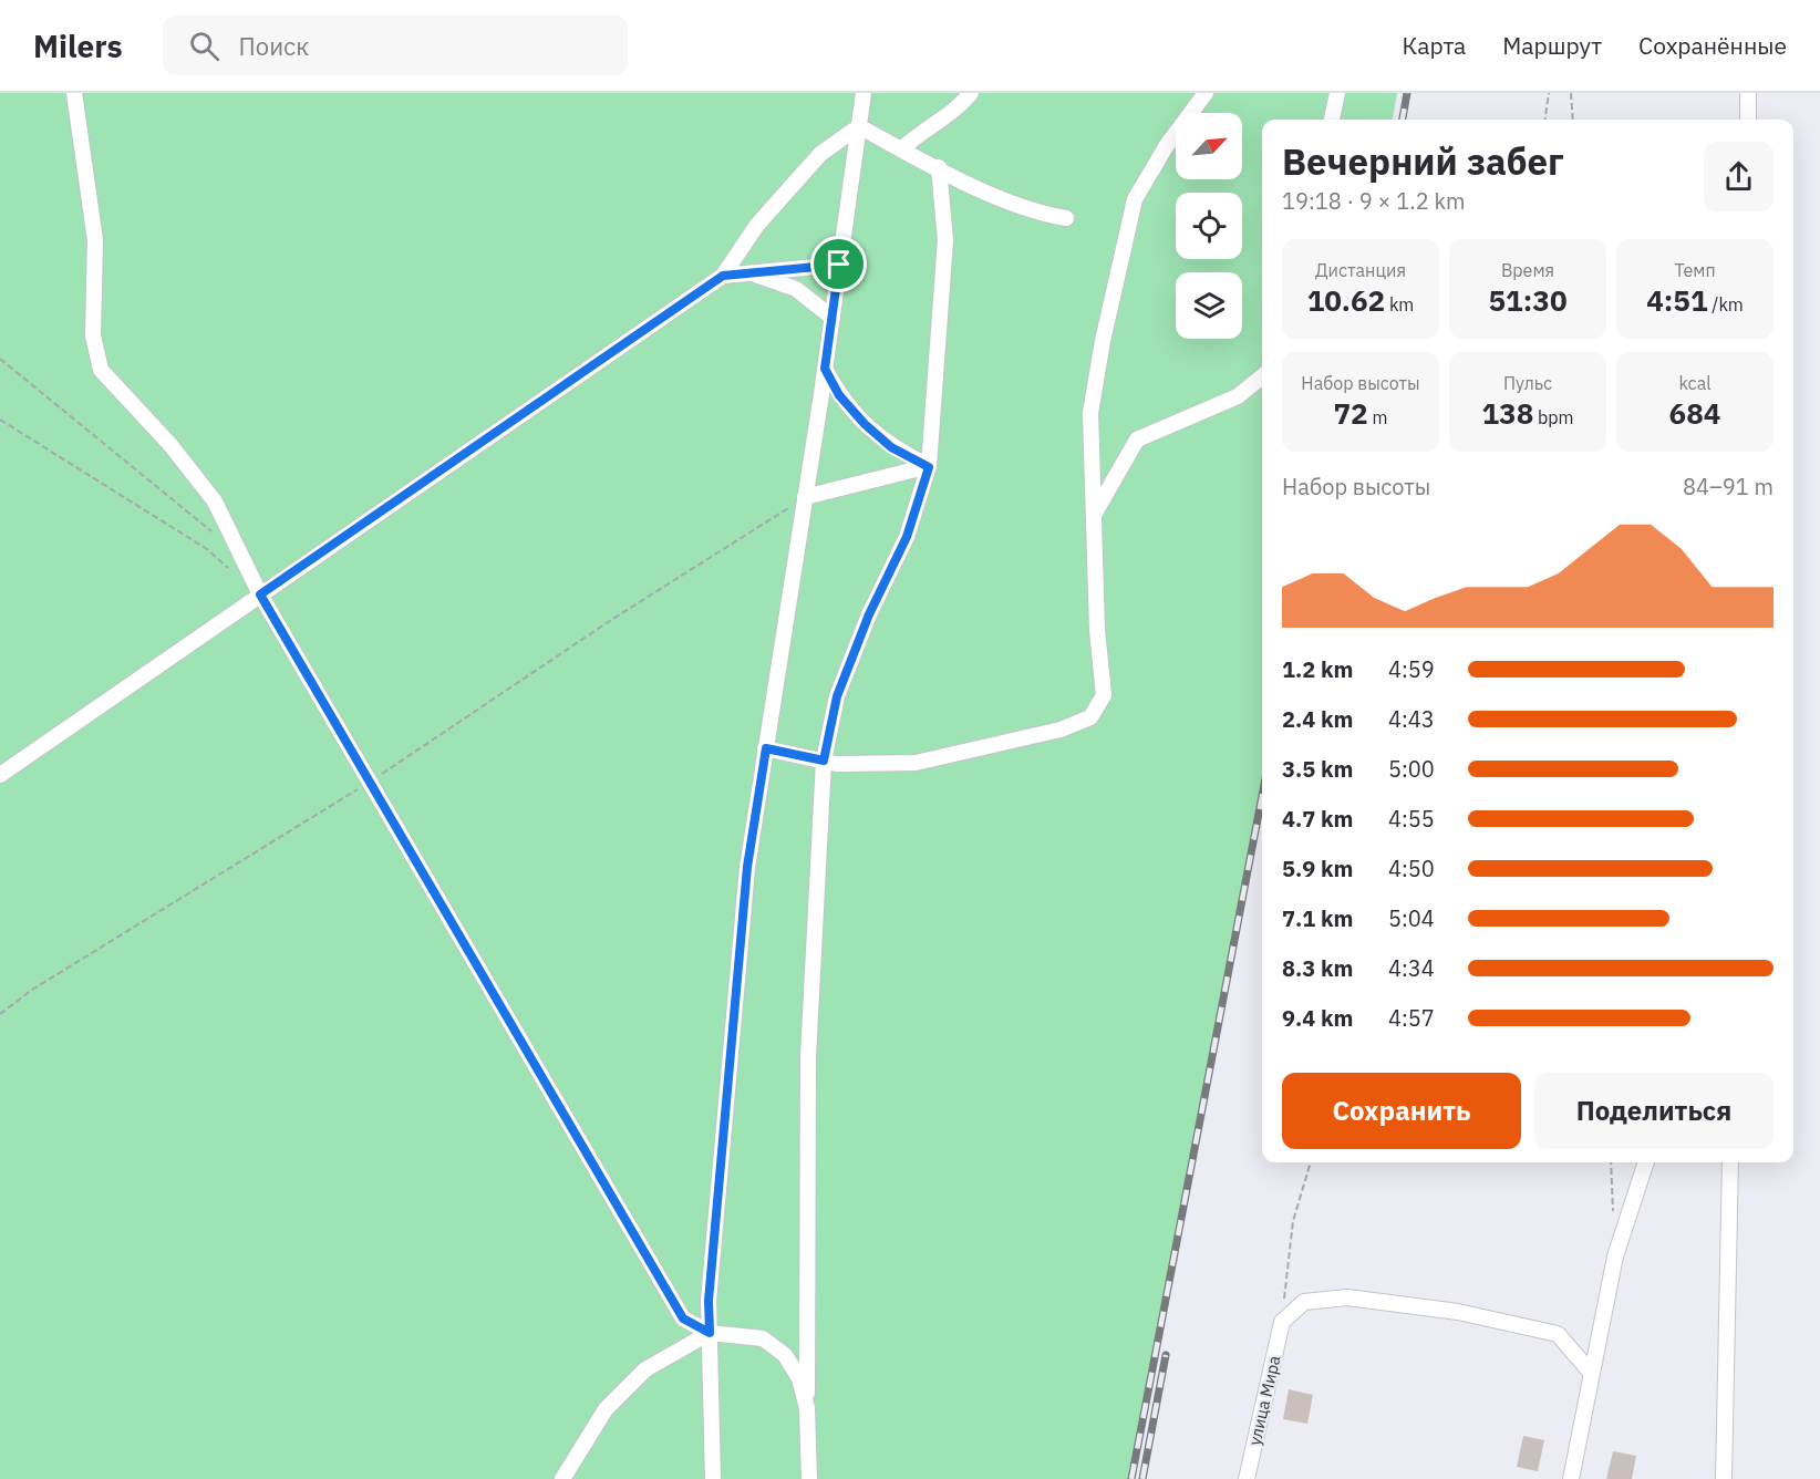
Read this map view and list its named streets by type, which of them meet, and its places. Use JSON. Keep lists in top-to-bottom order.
{
  "streets": {
    "street": ["улица Мира"]
  },
  "north": "top right",
  "page": {
    "header": "Milers",
    "search": "Поиск",
    "nav": ["Карта", "Маршрут", "Сохранённые"],
    "heading": ["Вечерний забег", "19:18 · 9 × 1.2 km"],
    "stats": [
      ["Дистанция", "10.62 km"],
      ["Время", "51:30"],
      ["Темп", "4:51 /km"],
      ["Набор высоты", "72 m"],
      ["Пульс", "138 bpm"],
      ["kcal", "684"]
    ],
    "chart": ["Набор высоты", "84–91 m"],
    "list": [
      {
        "name": "1.2 km",
        "note": "4:59"
      },
      {
        "name": "2.4 km",
        "note": "4:43"
      },
      {
        "name": "3.5 km",
        "note": "5:00"
      },
      {
        "name": "4.7 km",
        "note": "4:55"
      },
      {
        "name": "5.9 km",
        "note": "4:50"
      },
      {
        "name": "7.1 km",
        "note": "5:04"
      },
      {
        "name": "8.3 km",
        "note": "4:34"
      },
      {
        "name": "9.4 km",
        "note": "4:57"
      }
    ],
    "buttons": ["Сохранить", "Поделиться"]
  }
}
